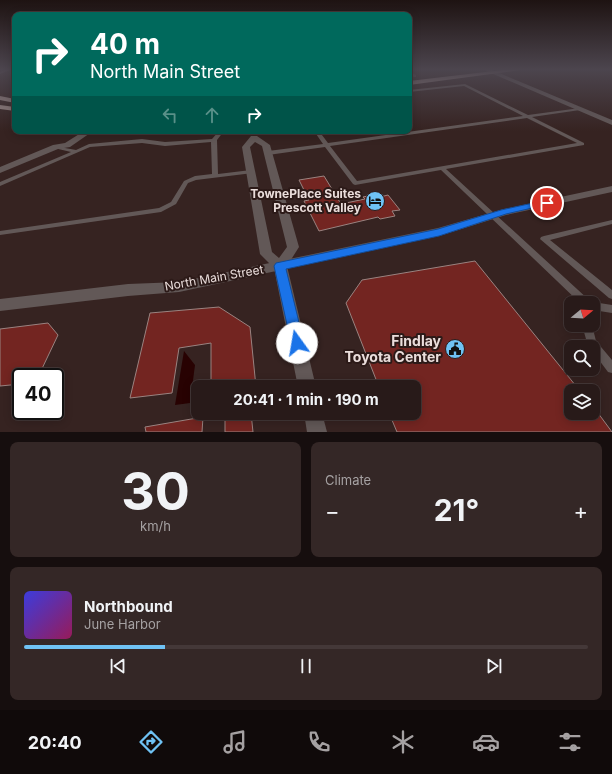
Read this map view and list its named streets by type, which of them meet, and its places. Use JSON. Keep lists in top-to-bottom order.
{
  "streets": {
    "street": ["North Main Street"]
  },
  "places": {
    "hotel": ["TownePlace Suites Prescott Valley"],
    "public building": ["Findlay Toyota Center"]
  },
  "north": "right",
  "page": {
    "turn": ["40 m", "North Main Street"],
    "limit": "40",
    "trip": "20:41 · 1 min · 190 m",
    "tile": [
      ["30", "km/h"],
      "Climate"
    ],
    "heat": ["−", "21°", "+"],
    "song": ["Northbound", "June Harbor"],
    "tabs": "20:40"
  }
}
